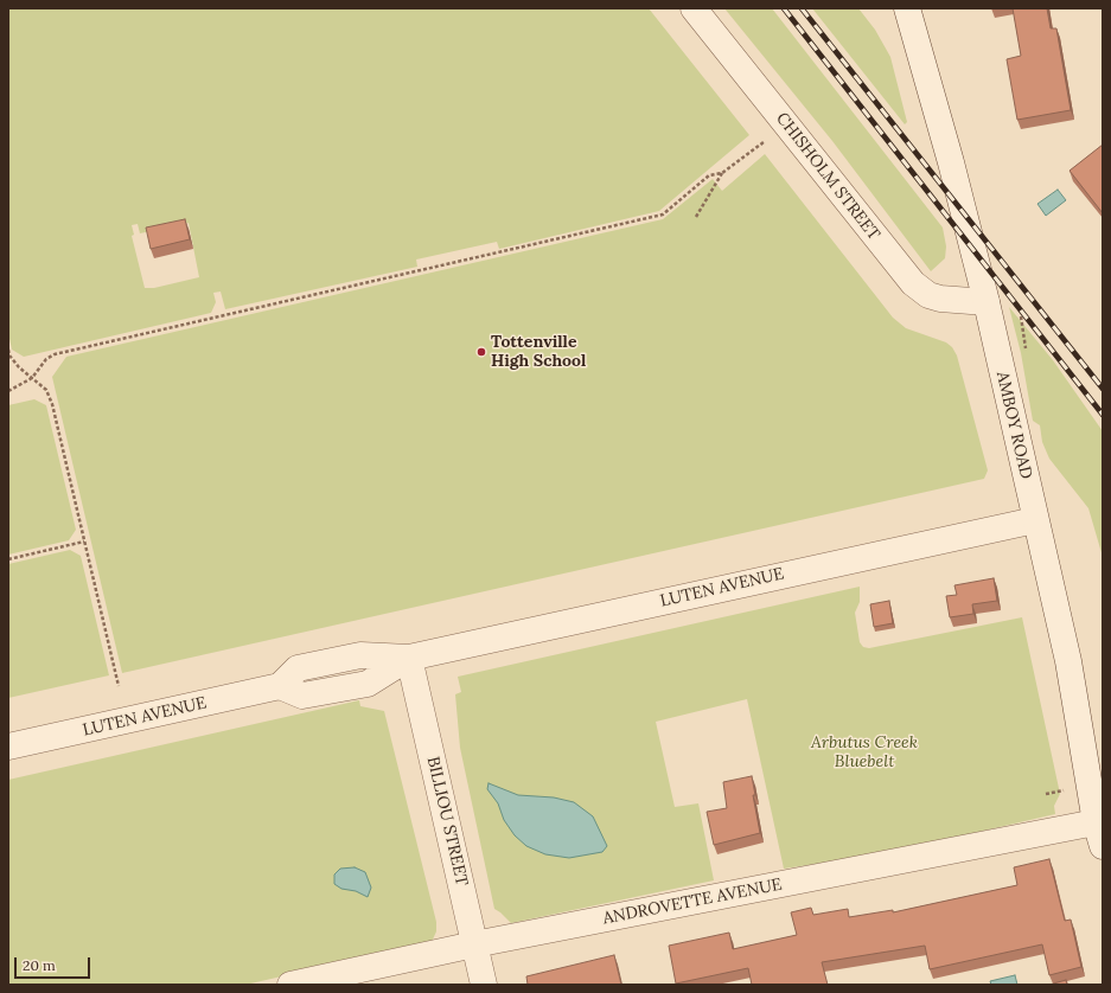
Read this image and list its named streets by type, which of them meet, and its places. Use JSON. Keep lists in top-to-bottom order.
{
  "streets": {
    "street": [
      "CHISHOLM STREET",
      "AMBOY ROAD",
      "LUTEN AVENUE",
      "BILLIOU STREET",
      "ANDROVETTE AVENUE"
    ]
  },
  "crossings": [
    ["CHISHOLM STREET", "AMBOY ROAD"],
    ["AMBOY ROAD", "LUTEN AVENUE"],
    ["AMBOY ROAD", "ANDROVETTE AVENUE"],
    ["LUTEN AVENUE", "BILLIOU STREET"],
    ["BILLIOU STREET", "ANDROVETTE AVENUE"]
  ],
  "parks": ["Arbutus Creek Bluebelt"],
  "places": ["Tottenville High School"],
  "scale_bar": "20 m"
}
